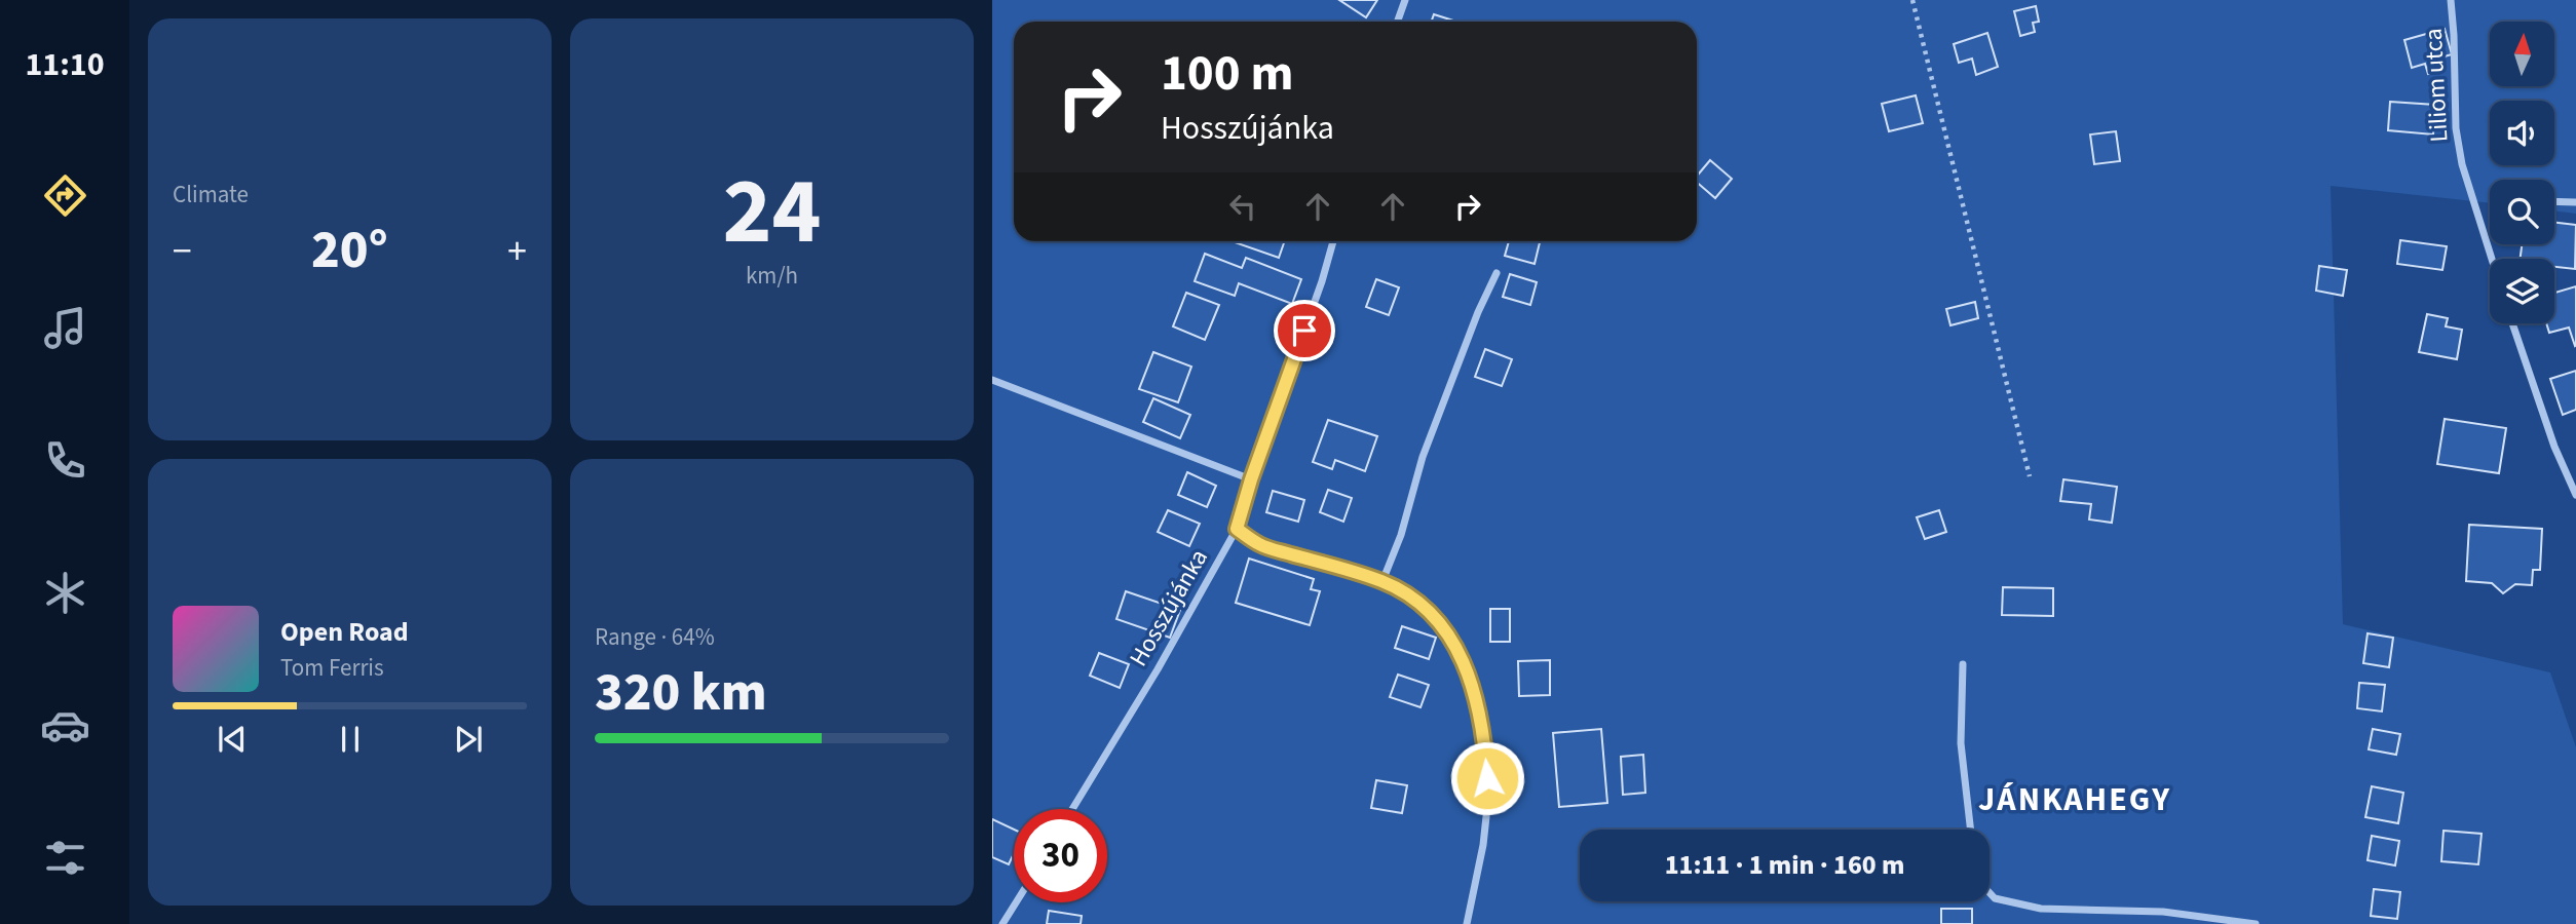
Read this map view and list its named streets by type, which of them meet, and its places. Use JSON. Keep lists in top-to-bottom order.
{
  "streets": {
    "street": ["Liliom utca", "Hosszújánka"]
  },
  "districts": ["JÁNKAHEGY"],
  "north": "top",
  "page": {
    "tabs": "11:10",
    "tile": [
      "Climate",
      ["24", "km/h"],
      ["Range · 64%", "320 km"]
    ],
    "turn": ["100 m", "Hosszújánka"],
    "heat": ["−", "20°", "+"],
    "song": ["Open Road", "Tom Ferris"],
    "limit": "30",
    "trip": "11:11 · 1 min · 160 m"
  }
}
